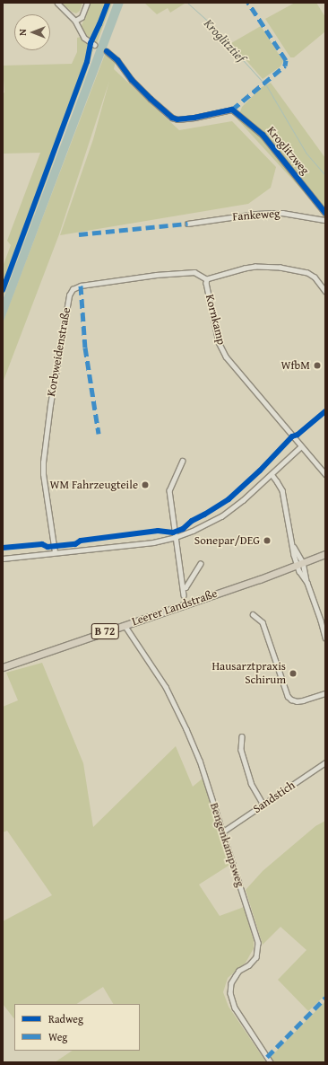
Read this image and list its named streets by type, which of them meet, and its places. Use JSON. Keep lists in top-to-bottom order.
{
  "streets": {
    "main road": ["Leerer Landstraße", "B 72"],
    "street": [
      "Kroglitzweg",
      "Fankeweg",
      "Kornkamp",
      "Korbweidenstraße",
      "Sandstich",
      "Bengenkampsweg"
    ]
  },
  "crossings": [
    ["Kornkamp", "Korbweidenstraße"],
    ["Leerer Landstraße", "Bengenkampsweg"],
    ["Sandstich", "Bengenkampsweg"]
  ],
  "water": ["Kroglitztief"],
  "places": [
    "WfbM",
    "WM Fahrzeugteile",
    "Sonepar/DEG",
    "Hausarztpraxis Schirum"
  ],
  "legend": ["Radweg", "Weg"],
  "north": "left"
}
